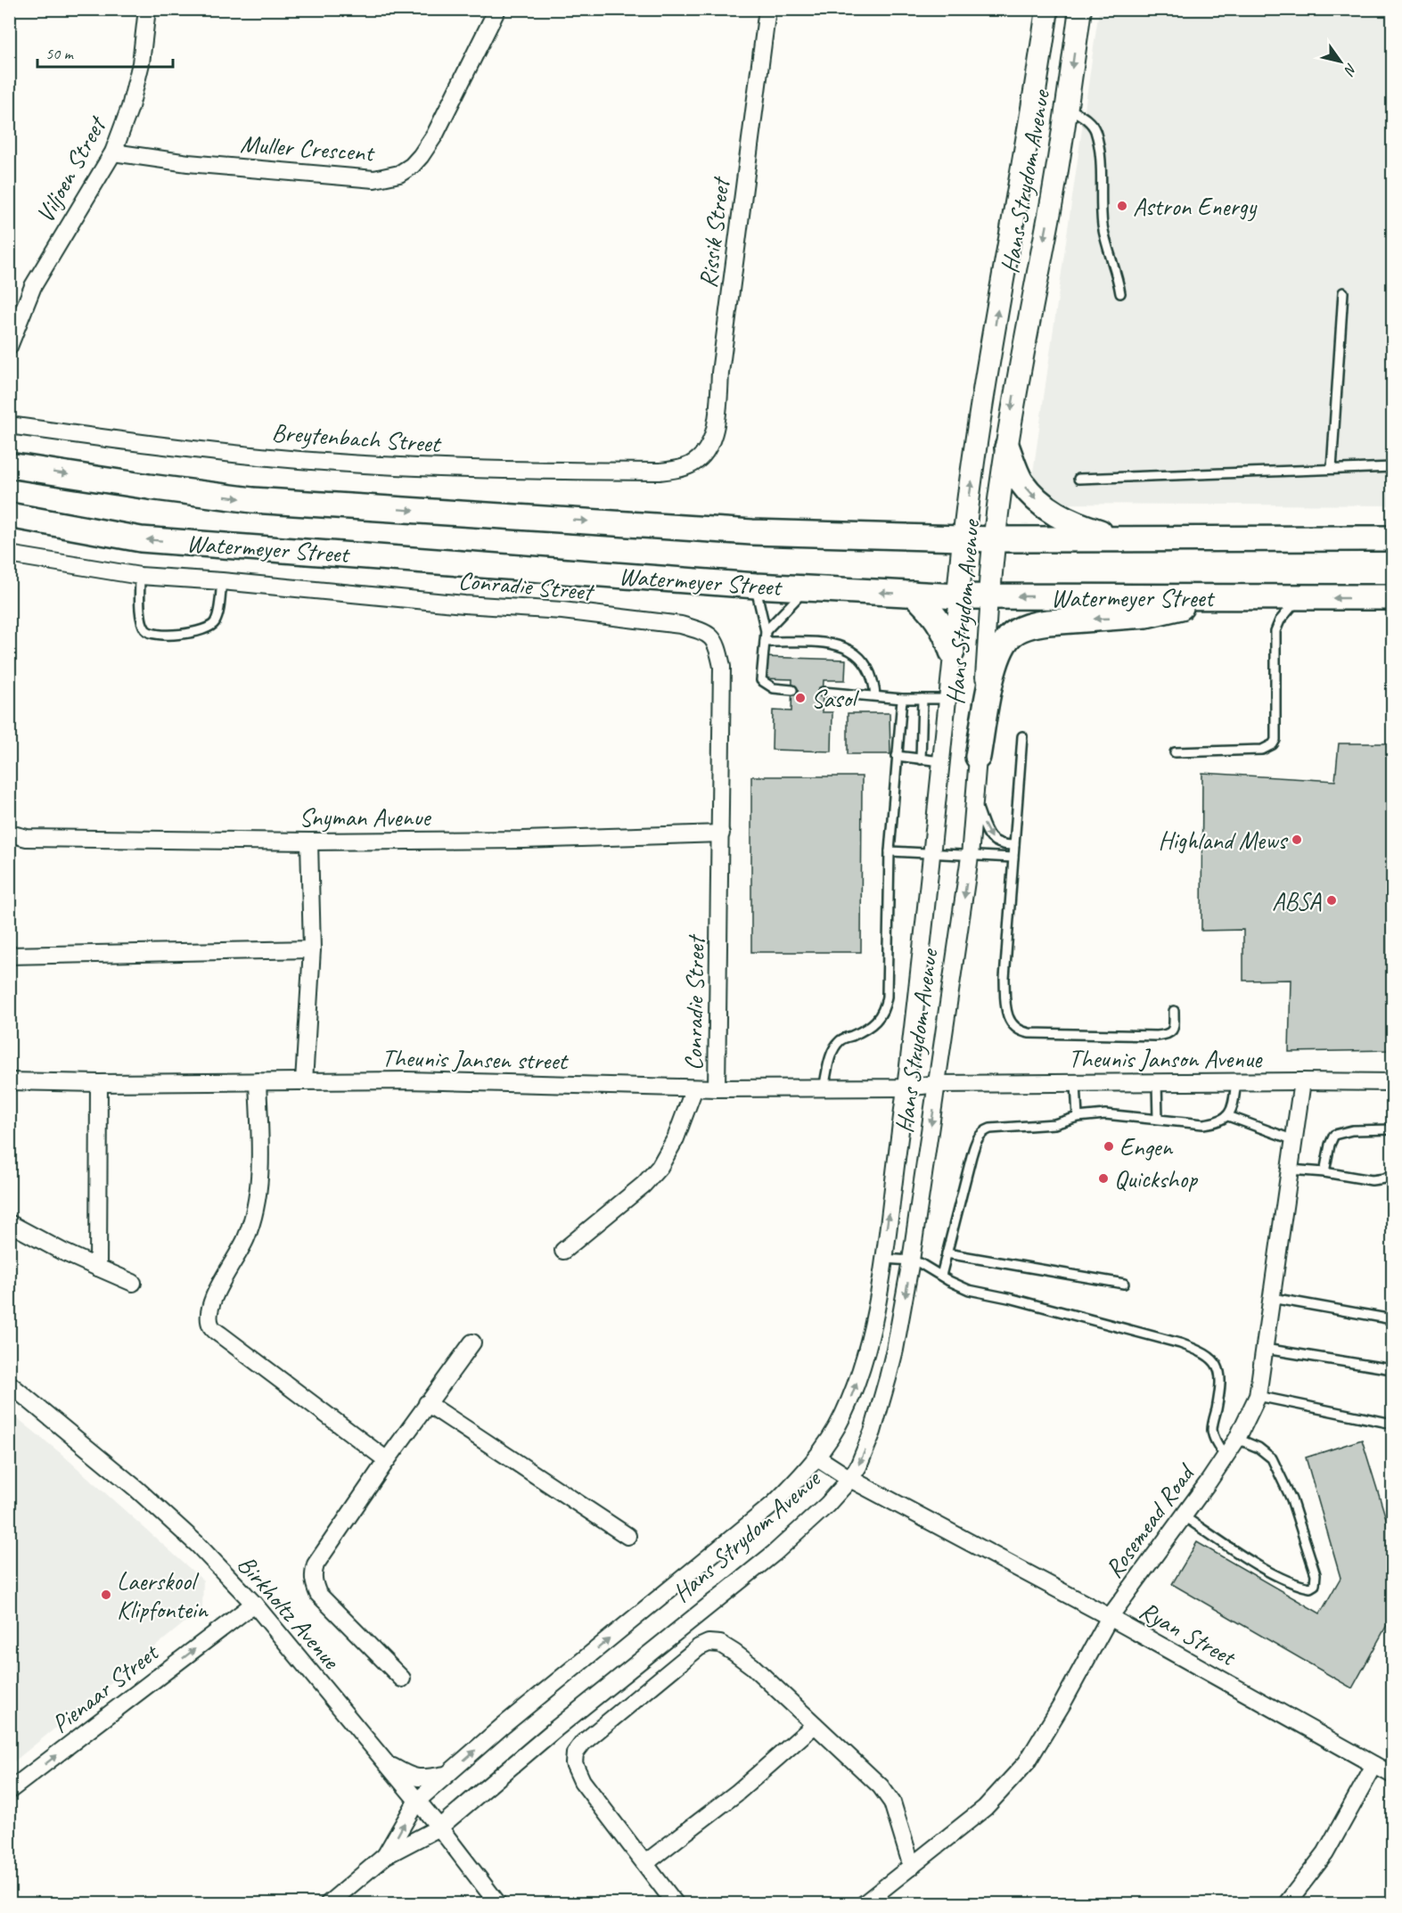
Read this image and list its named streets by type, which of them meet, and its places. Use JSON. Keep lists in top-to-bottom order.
{
  "streets": {
    "main road": ["Watermeyer Street"],
    "street": [
      "Muller Crescent",
      "Viljoen Street",
      "Hans Strydom Avenue",
      "Rissik Street",
      "Breytenbach Street",
      "Conradie Street",
      "Snyman Avenue",
      "Theunis Janson Avenue",
      "Theunis Jansen street",
      "Rosemead Road",
      "Birkholtz Avenue",
      "Ryan Street",
      "Pienaar Street"
    ]
  },
  "crossings": [
    ["Muller Crescent", "Viljoen Street"],
    ["Hans Strydom Avenue", "Watermeyer Street"],
    ["Hans Strydom Avenue", "Theunis Janson Avenue"],
    ["Hans Strydom Avenue", "Theunis Jansen street"],
    ["Hans Strydom Avenue", "Birkholtz Avenue"],
    ["Hans Strydom Avenue", "Ryan Street"],
    ["Rissik Street", "Breytenbach Street"],
    ["Conradie Street", "Snyman Avenue"],
    ["Conradie Street", "Theunis Jansen street"],
    ["Theunis Janson Avenue", "Theunis Jansen street"],
    ["Theunis Janson Avenue", "Rosemead Road"],
    ["Rosemead Road", "Ryan Street"],
    ["Birkholtz Avenue", "Pienaar Street"]
  ],
  "one_way": ["Pienaar Street"],
  "places": [
    "Astron Energy",
    "Sasol",
    "Highland Mews",
    "ABSA",
    "Engen",
    "Quickshop",
    "Laerskool Klipfontein"
  ],
  "scale_bar": "50 m",
  "north": "bottom right"
}
